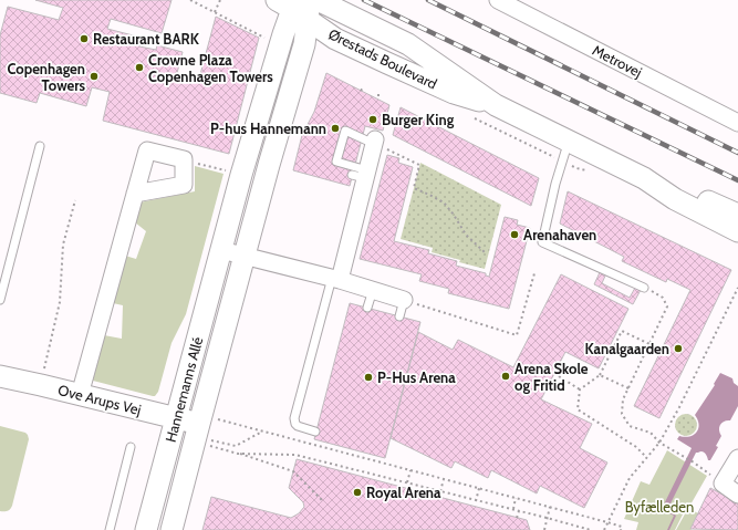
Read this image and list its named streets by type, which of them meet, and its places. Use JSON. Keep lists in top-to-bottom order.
{
  "streets": {
    "street": [
      "Ørestads Boulevard",
      "Metrovej",
      "Hannemanns Allé",
      "Ove Arups Vej"
    ]
  },
  "crossings": [
    ["Ørestads Boulevard", "Hannemanns Allé"],
    ["Hannemanns Allé", "Ove Arups Vej"]
  ],
  "parks": ["Byfælleden"],
  "places": [
    "Restaurant BARK",
    "Crowne Plaza Copenhagen Towers",
    "Copenhagen Towers",
    "Burger King",
    "P-hus Hannemann",
    "Arenahaven",
    "Kanalgaarden",
    "Arena Skole og Fritid",
    "P-Hus Arena",
    "Royal Arena"
  ]
}
